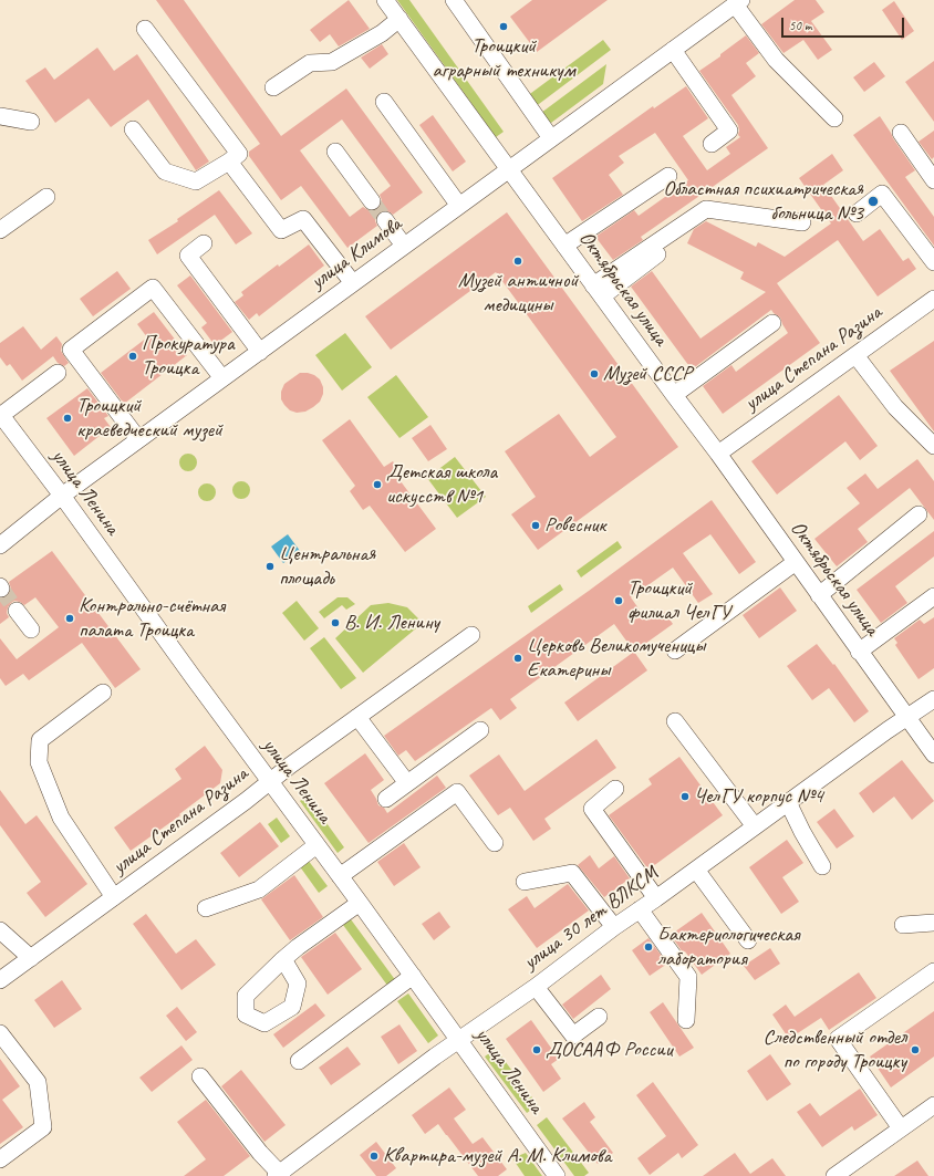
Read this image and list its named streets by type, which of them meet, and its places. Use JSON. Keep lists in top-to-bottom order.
{
  "streets": {
    "street": [
      "улица Климова",
      "Октябрьская улица",
      "улица Степана Разина",
      "улица Ленина",
      "улица 30 лет ВЛКСМ"
    ]
  },
  "crossings": [
    ["улица Климова", "Октябрьская улица"],
    ["улица Климова", "улица Ленина"],
    ["Октябрьская улица", "улица Степана Разина"],
    ["Октябрьская улица", "улица 30 лет ВЛКСМ"],
    ["улица Степана Разина", "улица Ленина"],
    ["улица Ленина", "улица 30 лет ВЛКСМ"]
  ],
  "places": [
    "Троицкий аграрный техникум",
    "Областная психиатрическая больница №3",
    "Музей античной медицины",
    "Прокуратура Троицка",
    "Музей СССР",
    "Троицкий краеведческий музей",
    "Детская школа искусств №1",
    "Ровесник",
    "Центральная площадь",
    "Троицкий филиал ЧелГУ",
    "Контрольно-счётная палата Троицка",
    "В. И. Ленину",
    "Церковь Великомученицы Екатерины",
    "ЧелГУ корпус №4",
    "Бактериологическая лаборатория",
    "ДОСААФ России",
    "Следственный отдел по городу Троицку",
    "Квартира-музей А. М. Климова"
  ],
  "scale_bar": "50 m"
}
